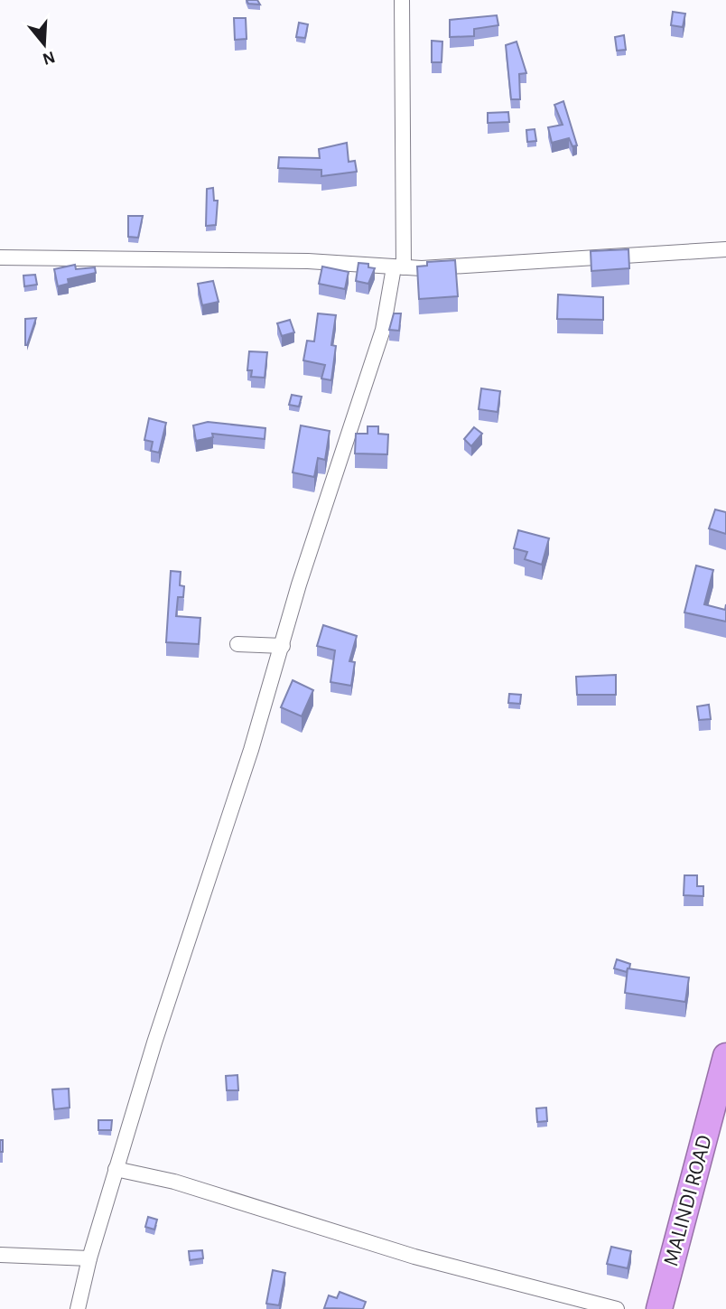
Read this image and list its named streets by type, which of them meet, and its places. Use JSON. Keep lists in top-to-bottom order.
{
  "streets": {
    "highway": ["MALINDI ROAD"]
  },
  "north": "bottom"
}
